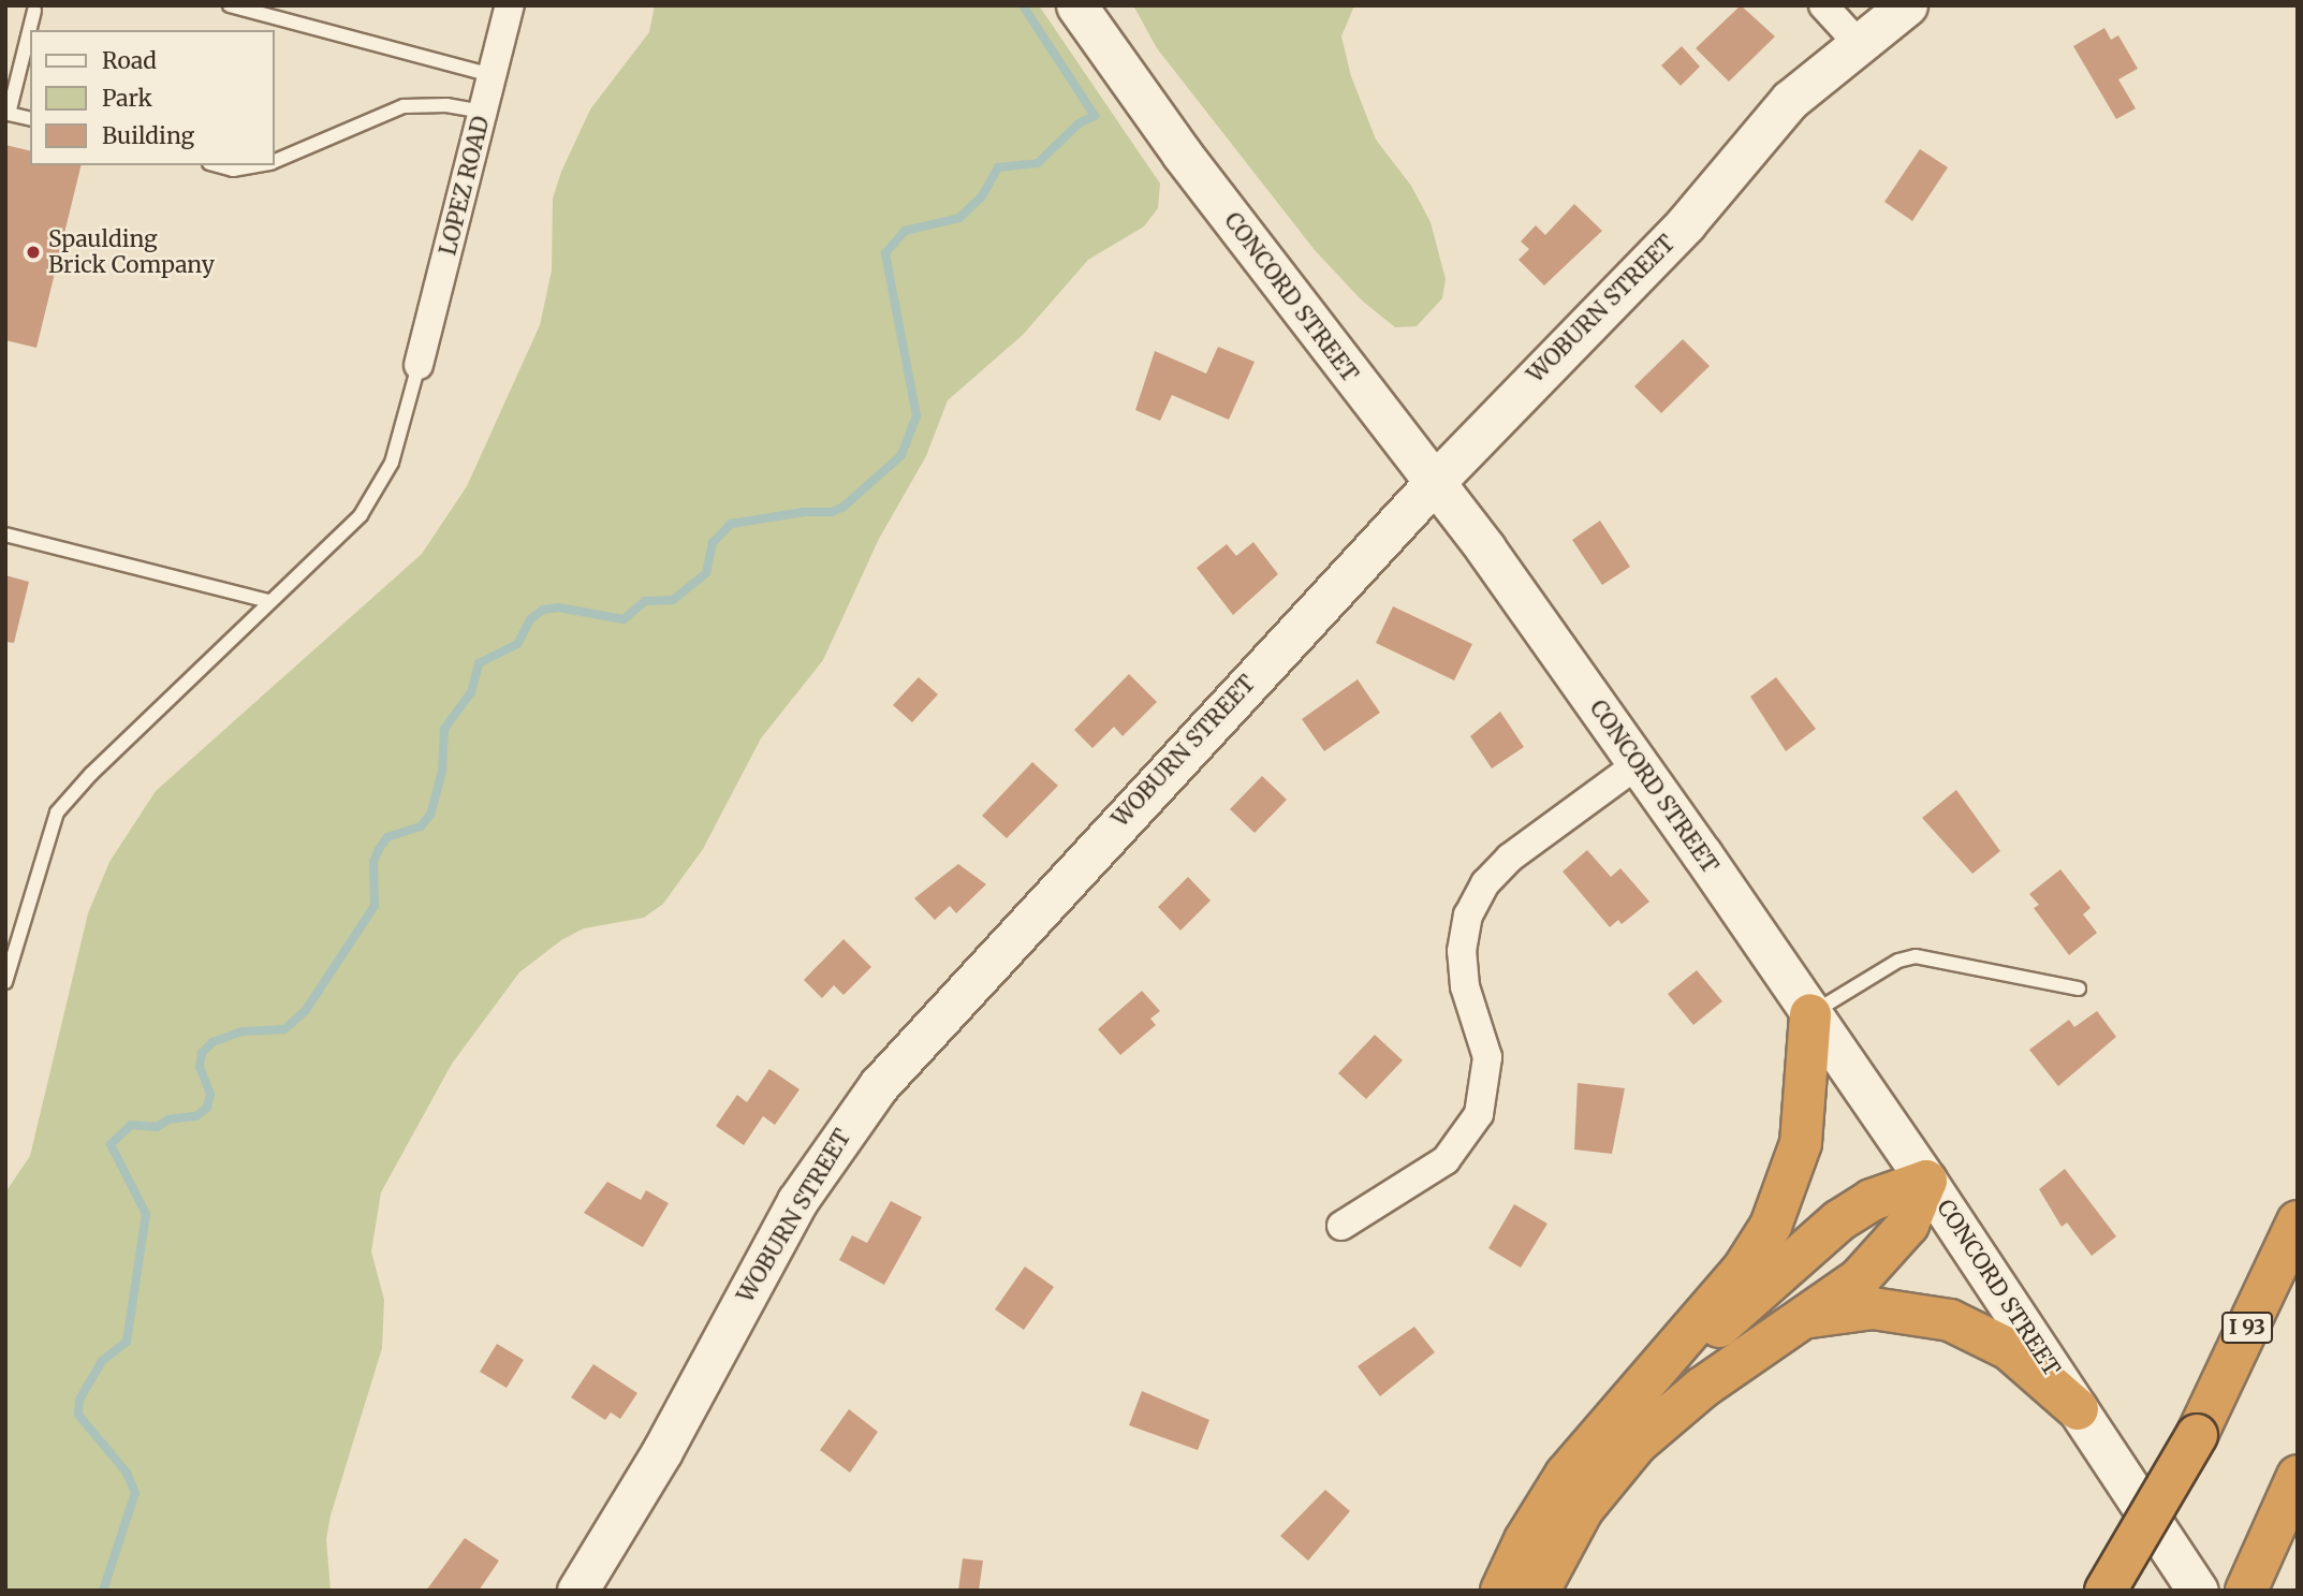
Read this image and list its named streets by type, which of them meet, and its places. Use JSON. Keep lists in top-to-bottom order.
{
  "streets": {
    "highway": ["I 93"],
    "street": ["LOPEZ ROAD", "CONCORD STREET", "WOBURN STREET"]
  },
  "crossings": [
    ["CONCORD STREET", "WOBURN STREET"]
  ],
  "places": ["Spaulding Brick Company"],
  "legend": ["Road", "Park", "Building"]
}
